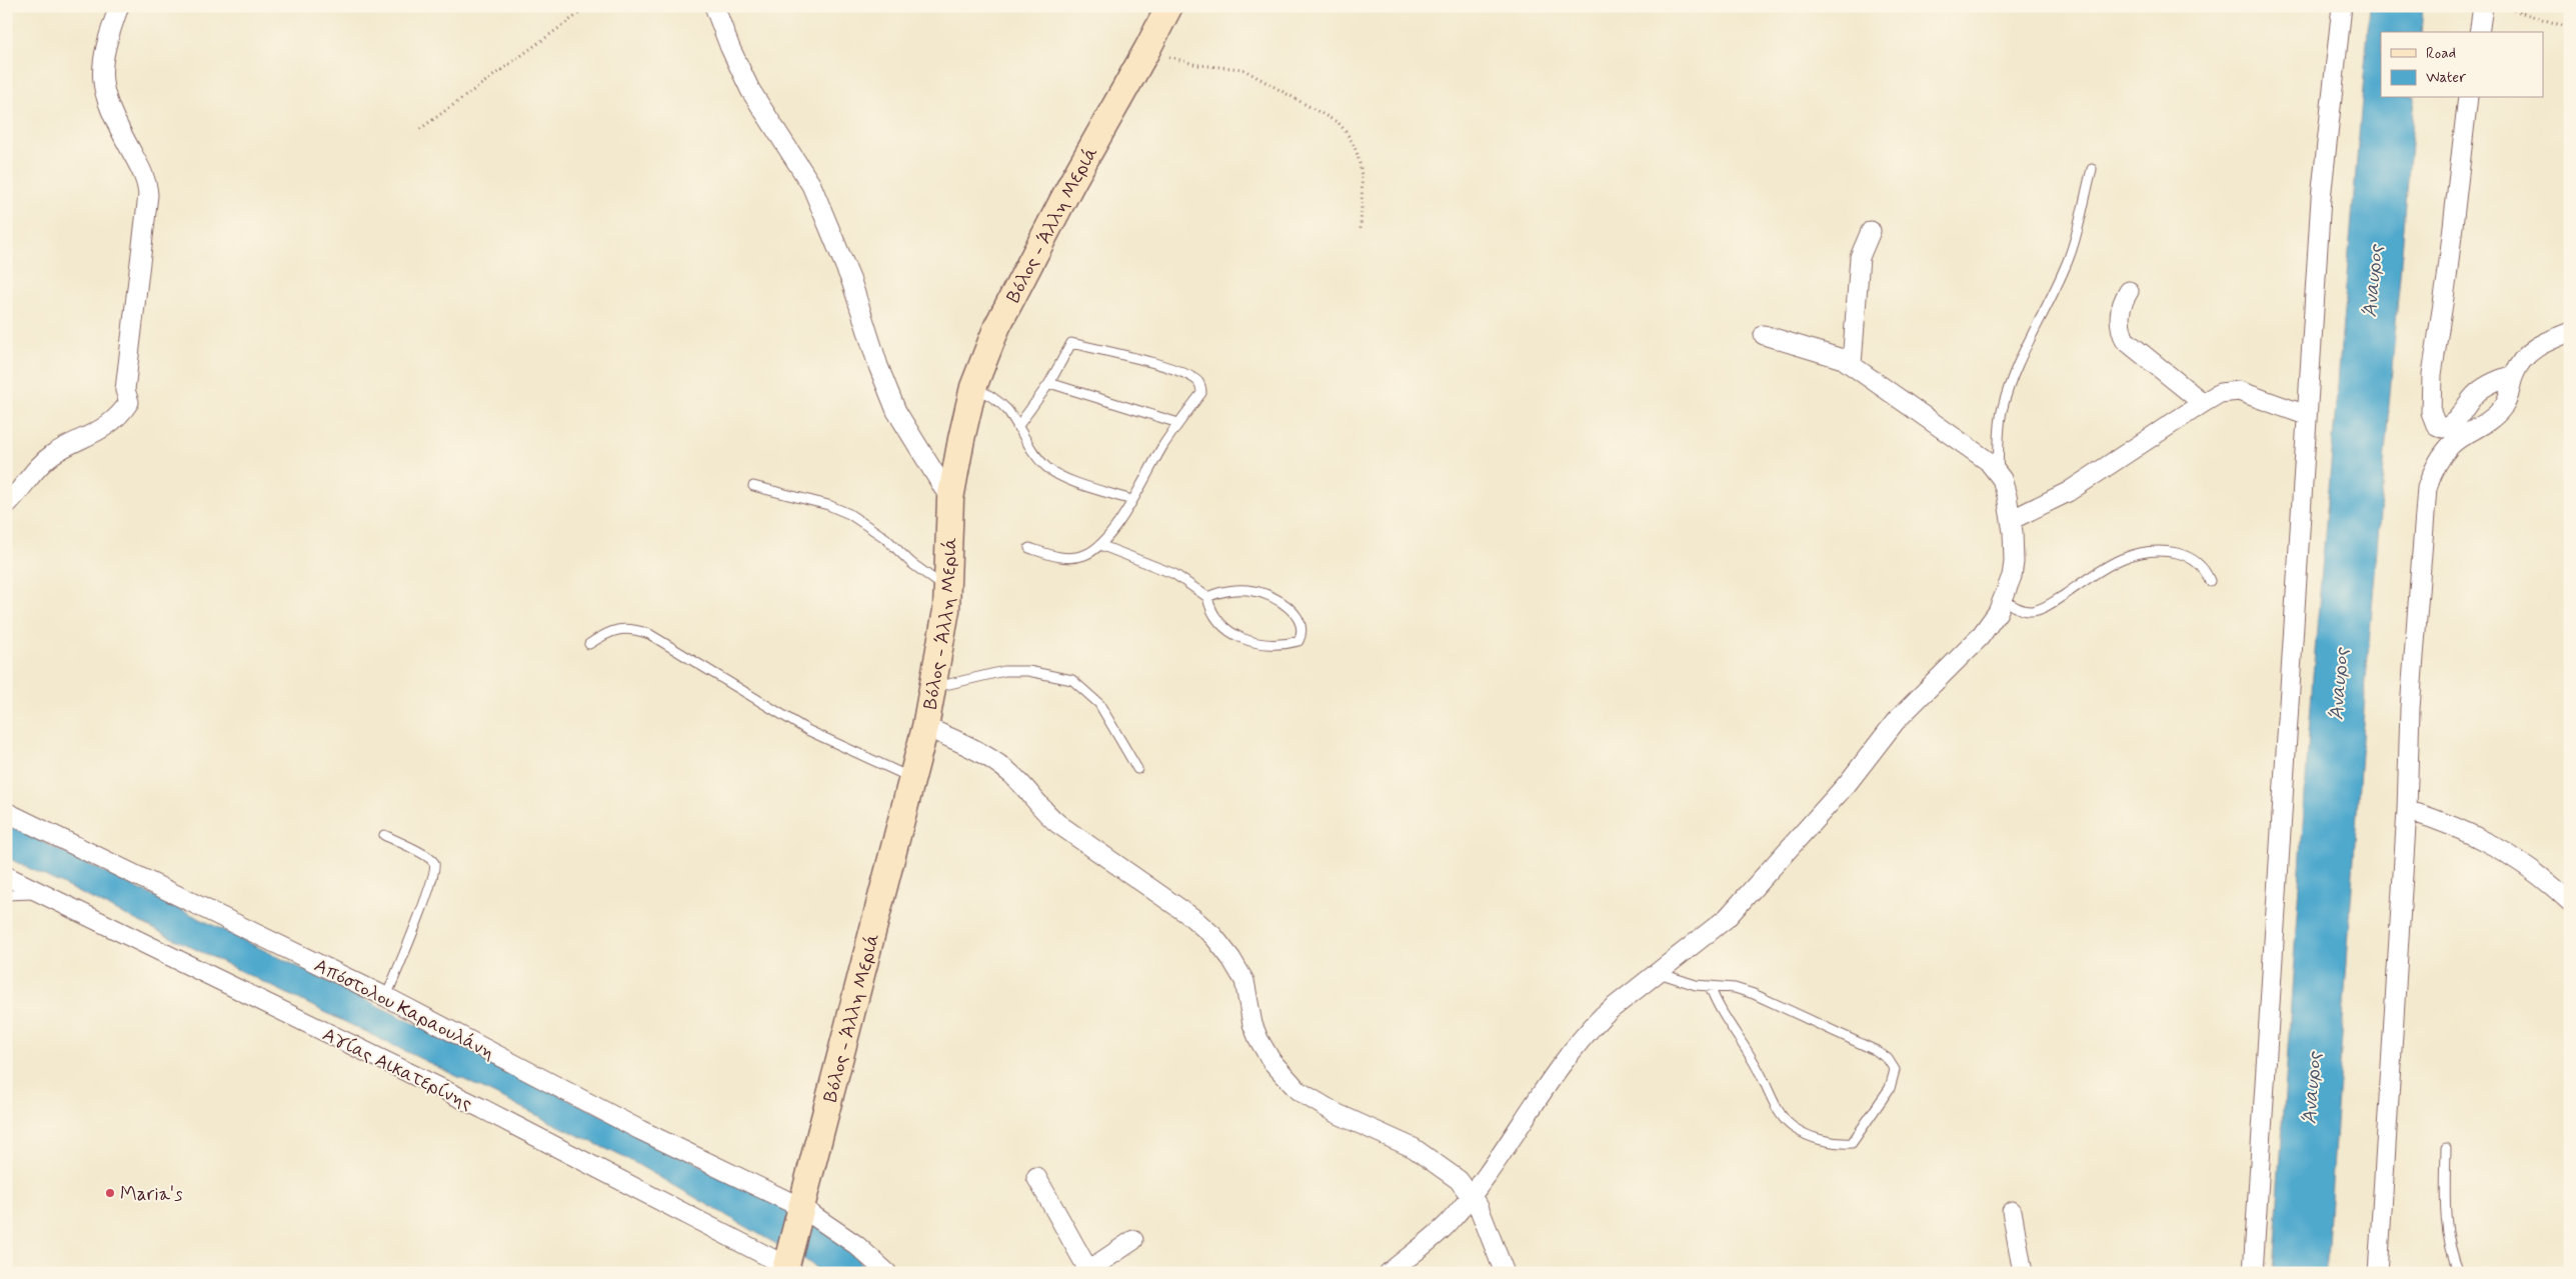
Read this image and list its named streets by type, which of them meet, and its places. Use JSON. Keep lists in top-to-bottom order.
{
  "streets": {
    "main road": ["Βόλος - Άλλη Μεριά"],
    "street": ["Απόστολου Καραουλάνη", "Αγίας Αικατερίνης"]
  },
  "crossings": [
    ["Βόλος - Άλλη Μεριά", "Απόστολου Καραουλάνη"],
    ["Βόλος - Άλλη Μεριά", "Αγίας Αικατερίνης"]
  ],
  "water": ["Άναυρος"],
  "places": ["Maria's"],
  "legend": ["Road", "Water"]
}
